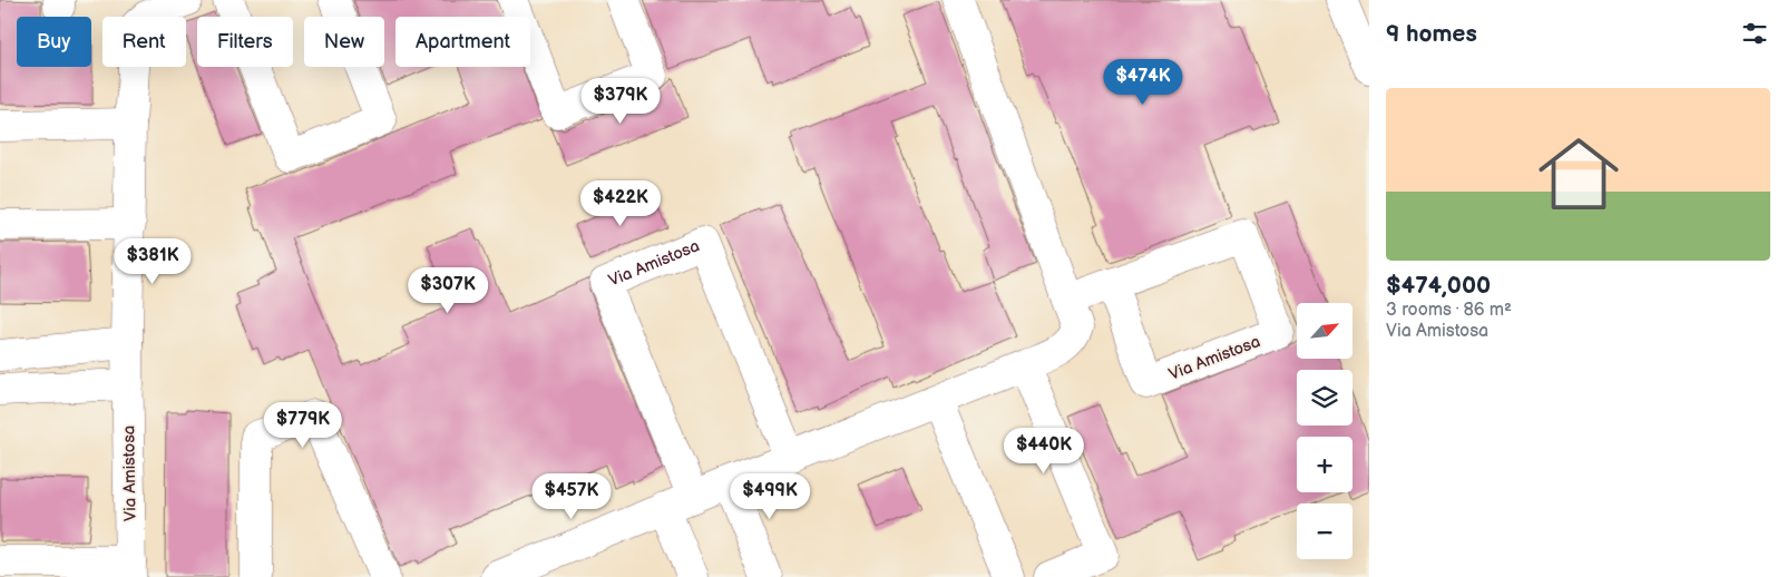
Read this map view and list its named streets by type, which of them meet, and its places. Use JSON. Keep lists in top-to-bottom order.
{
  "streets": {
    "street": ["Via Amistosa"]
  },
  "north": "top right",
  "page": {
    "heading": "9 homes",
    "chip": [
      "Buy",
      "Rent",
      "Filters",
      "New",
      "Apartment"
    ],
    "price": [
      "$474K",
      "$379K",
      "$422K",
      "$381K",
      "$307K",
      "$779K",
      "$440K",
      "$457K",
      "$499K"
    ],
    "list": [
      {
        "name": "$474,000",
        "note": "3 rooms · 86 m² · Via Amistosa"
      }
    ],
    "map_buttons": ["+", "−"]
  }
}
